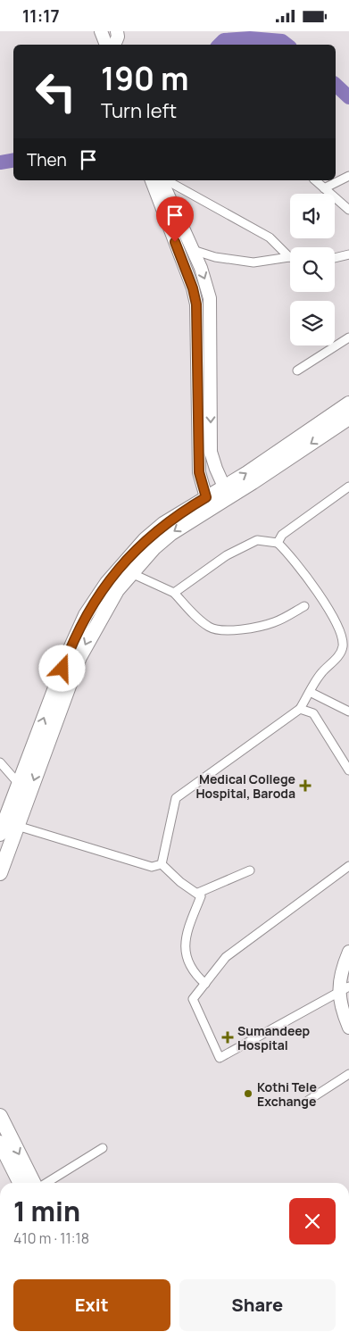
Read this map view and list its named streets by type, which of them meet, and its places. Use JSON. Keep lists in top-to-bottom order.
{
  "places": {
    "health": ["Medical College Hospital, Baroda", "Sumandeep Hospital"],
    "other": ["Kothi Tele Exchange"]
  },
  "page": {
    "status": "11:17",
    "turn": ["190 m", "Turn left"],
    "then": "Then",
    "heading": ["1 min", "410 m · 11:18"],
    "buttons": ["Exit", "Share"]
  }
}
